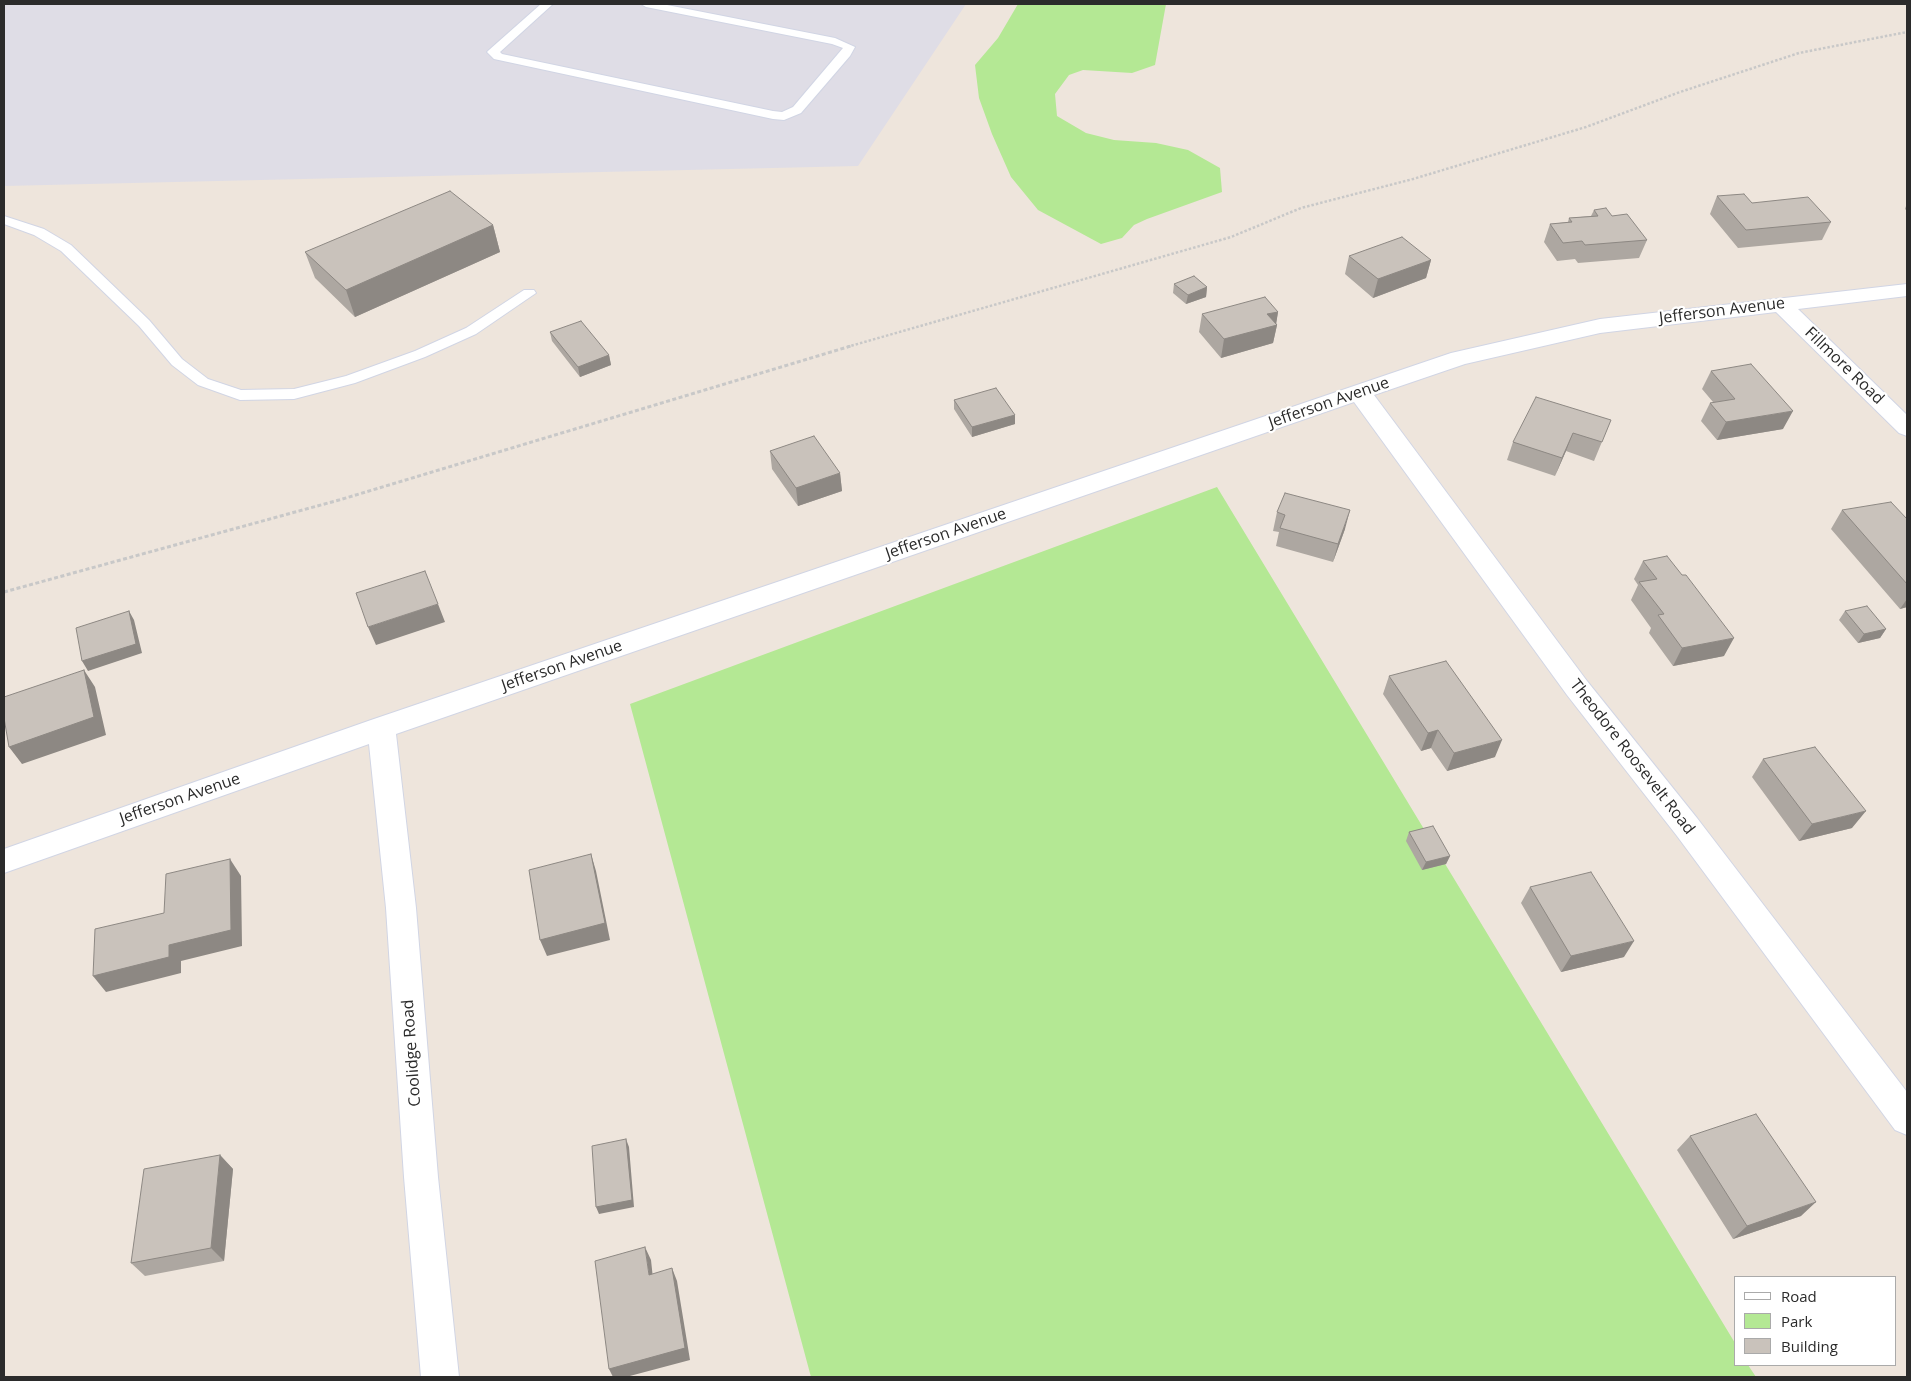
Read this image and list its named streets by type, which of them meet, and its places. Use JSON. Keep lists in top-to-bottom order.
{
  "streets": {
    "street": [
      "Jefferson Avenue",
      "Fillmore Road",
      "Theodore Roosevelt Road",
      "Coolidge Road"
    ]
  },
  "crossings": [
    ["Jefferson Avenue", "Fillmore Road"],
    ["Jefferson Avenue", "Theodore Roosevelt Road"],
    ["Jefferson Avenue", "Coolidge Road"]
  ],
  "legend": ["Road", "Park", "Building"]
}
